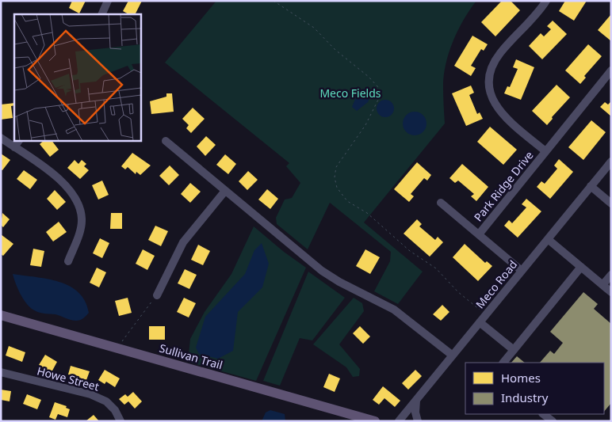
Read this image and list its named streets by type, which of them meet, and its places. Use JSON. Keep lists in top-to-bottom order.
{
  "streets": {
    "main road": ["Sullivan Trail"],
    "street": ["Park Ridge Drive", "Meco Road", "Howe Street"]
  },
  "parks": ["Meco Fields"],
  "legend": ["Homes", "Industry"]
}
